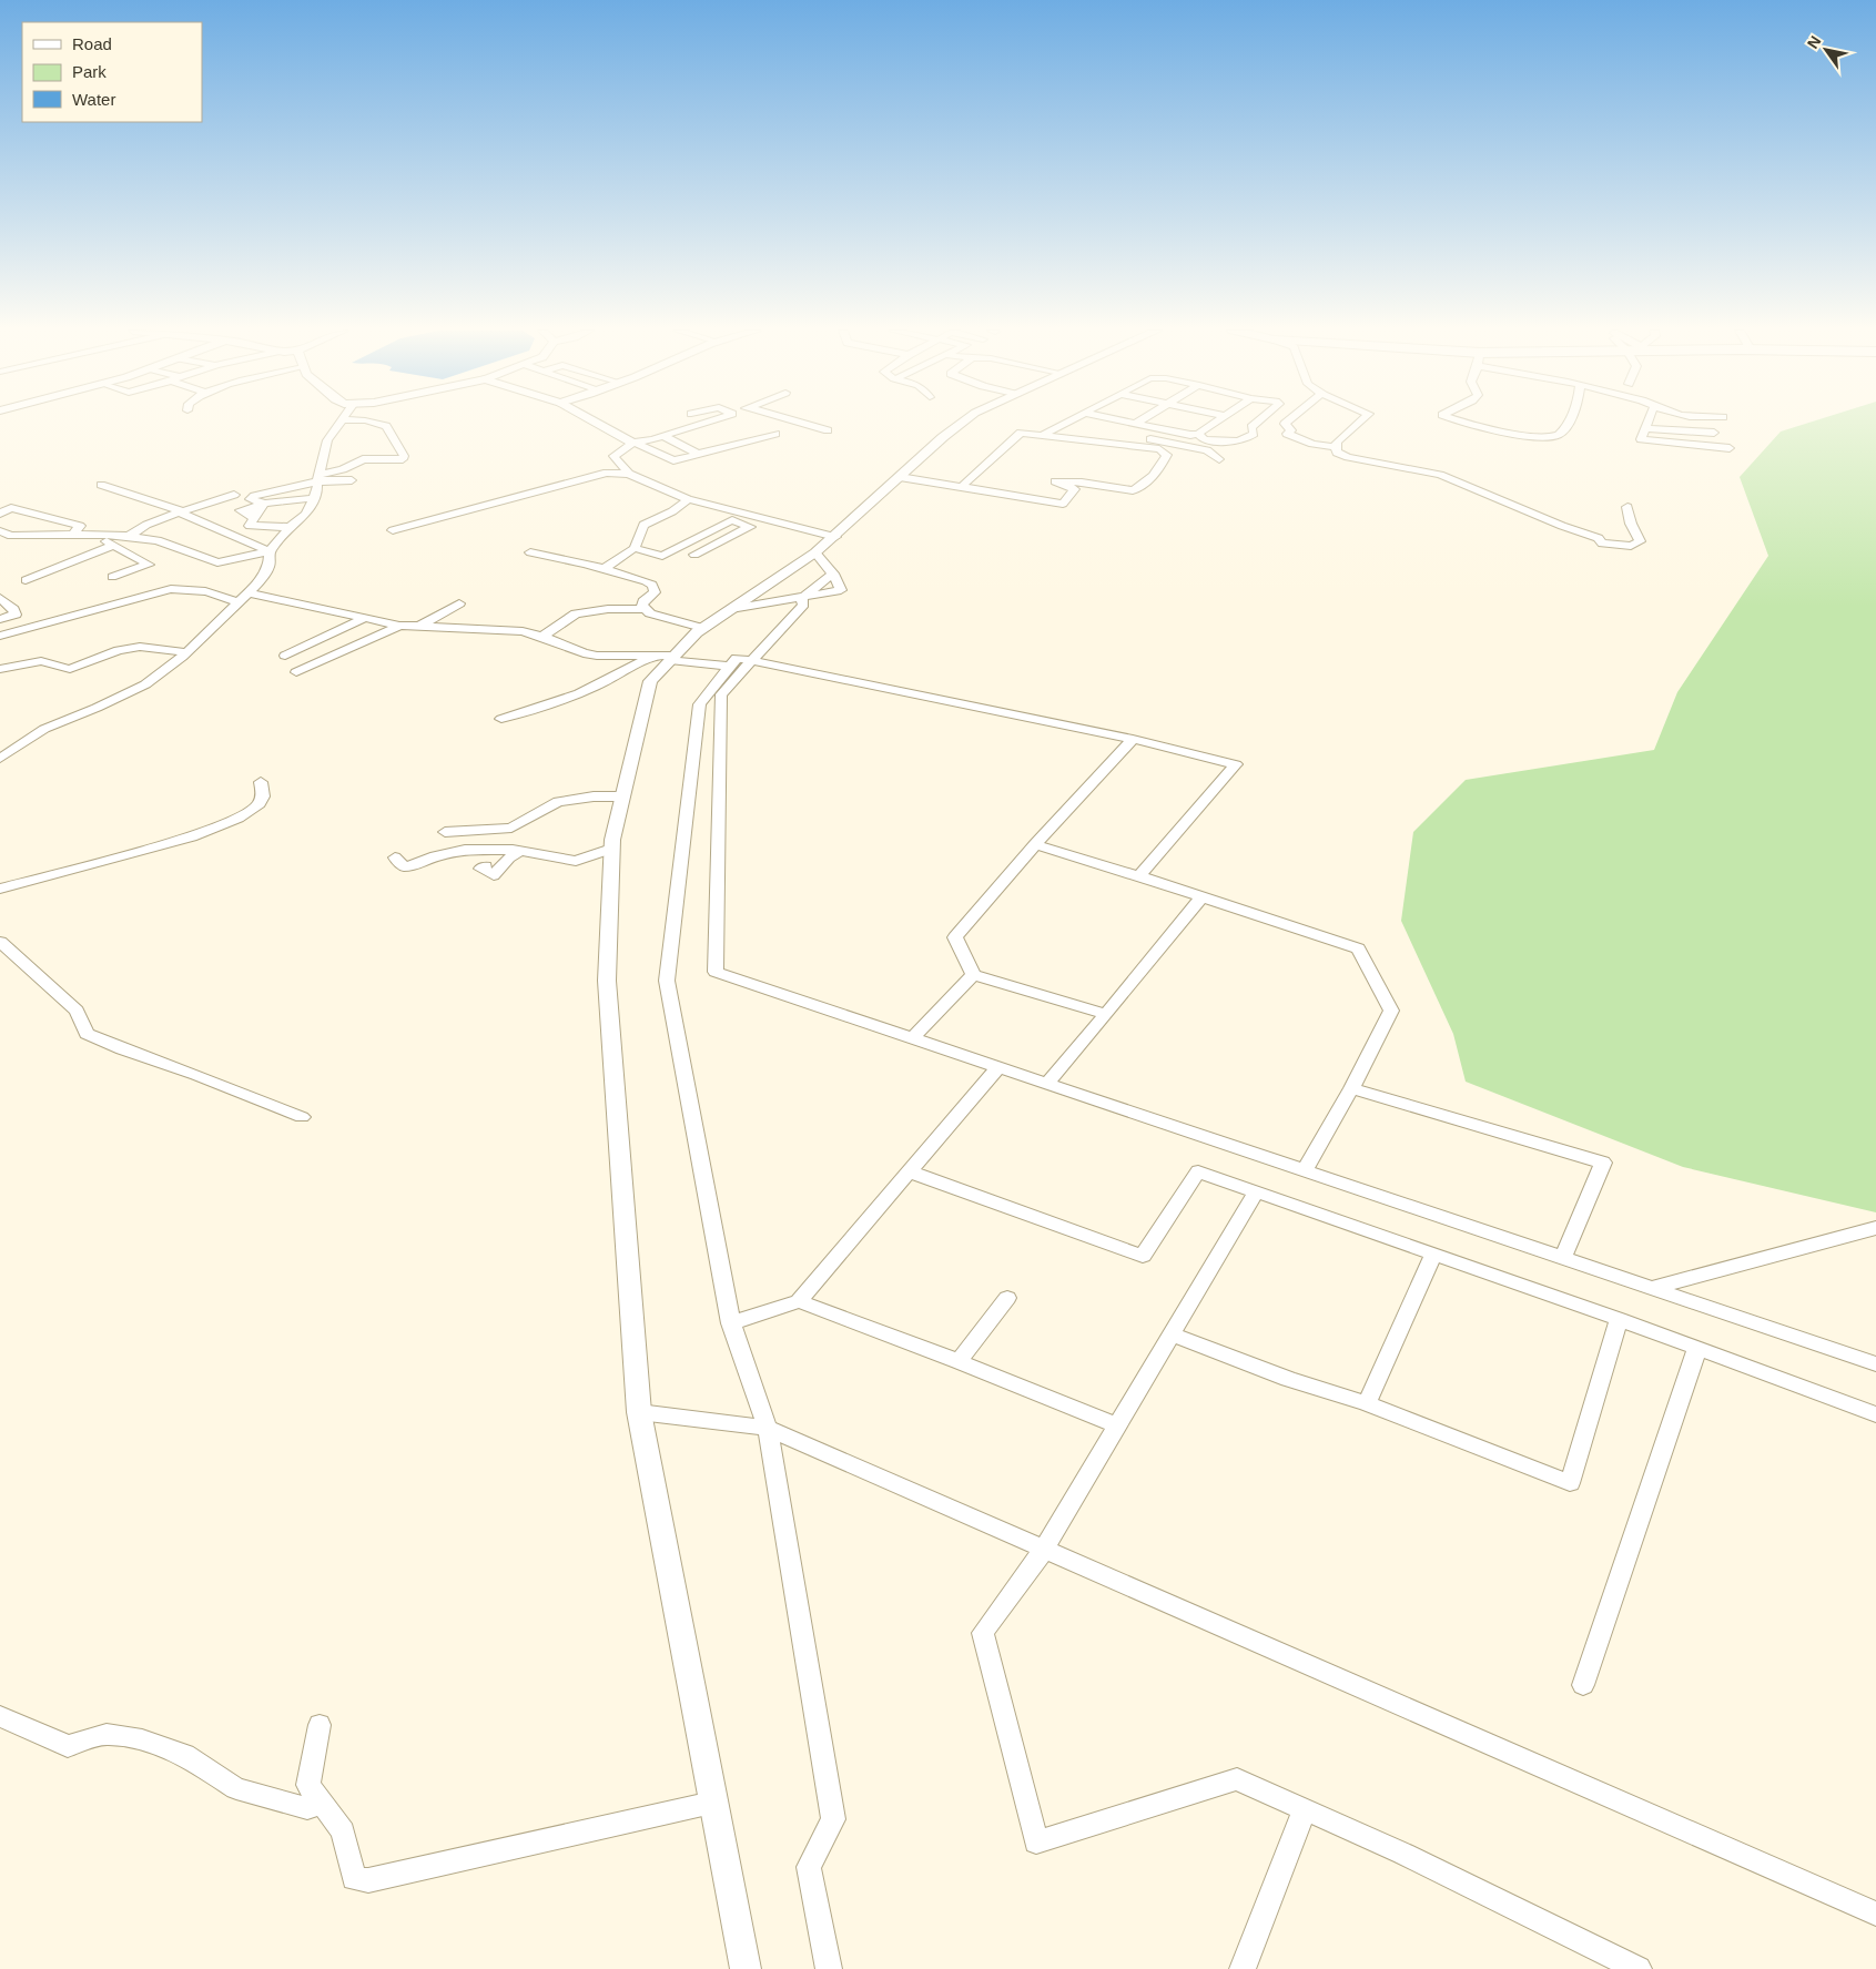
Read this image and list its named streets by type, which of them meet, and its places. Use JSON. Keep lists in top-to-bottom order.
{
  "legend": ["Road", "Park", "Water"],
  "north": "top left"
}
